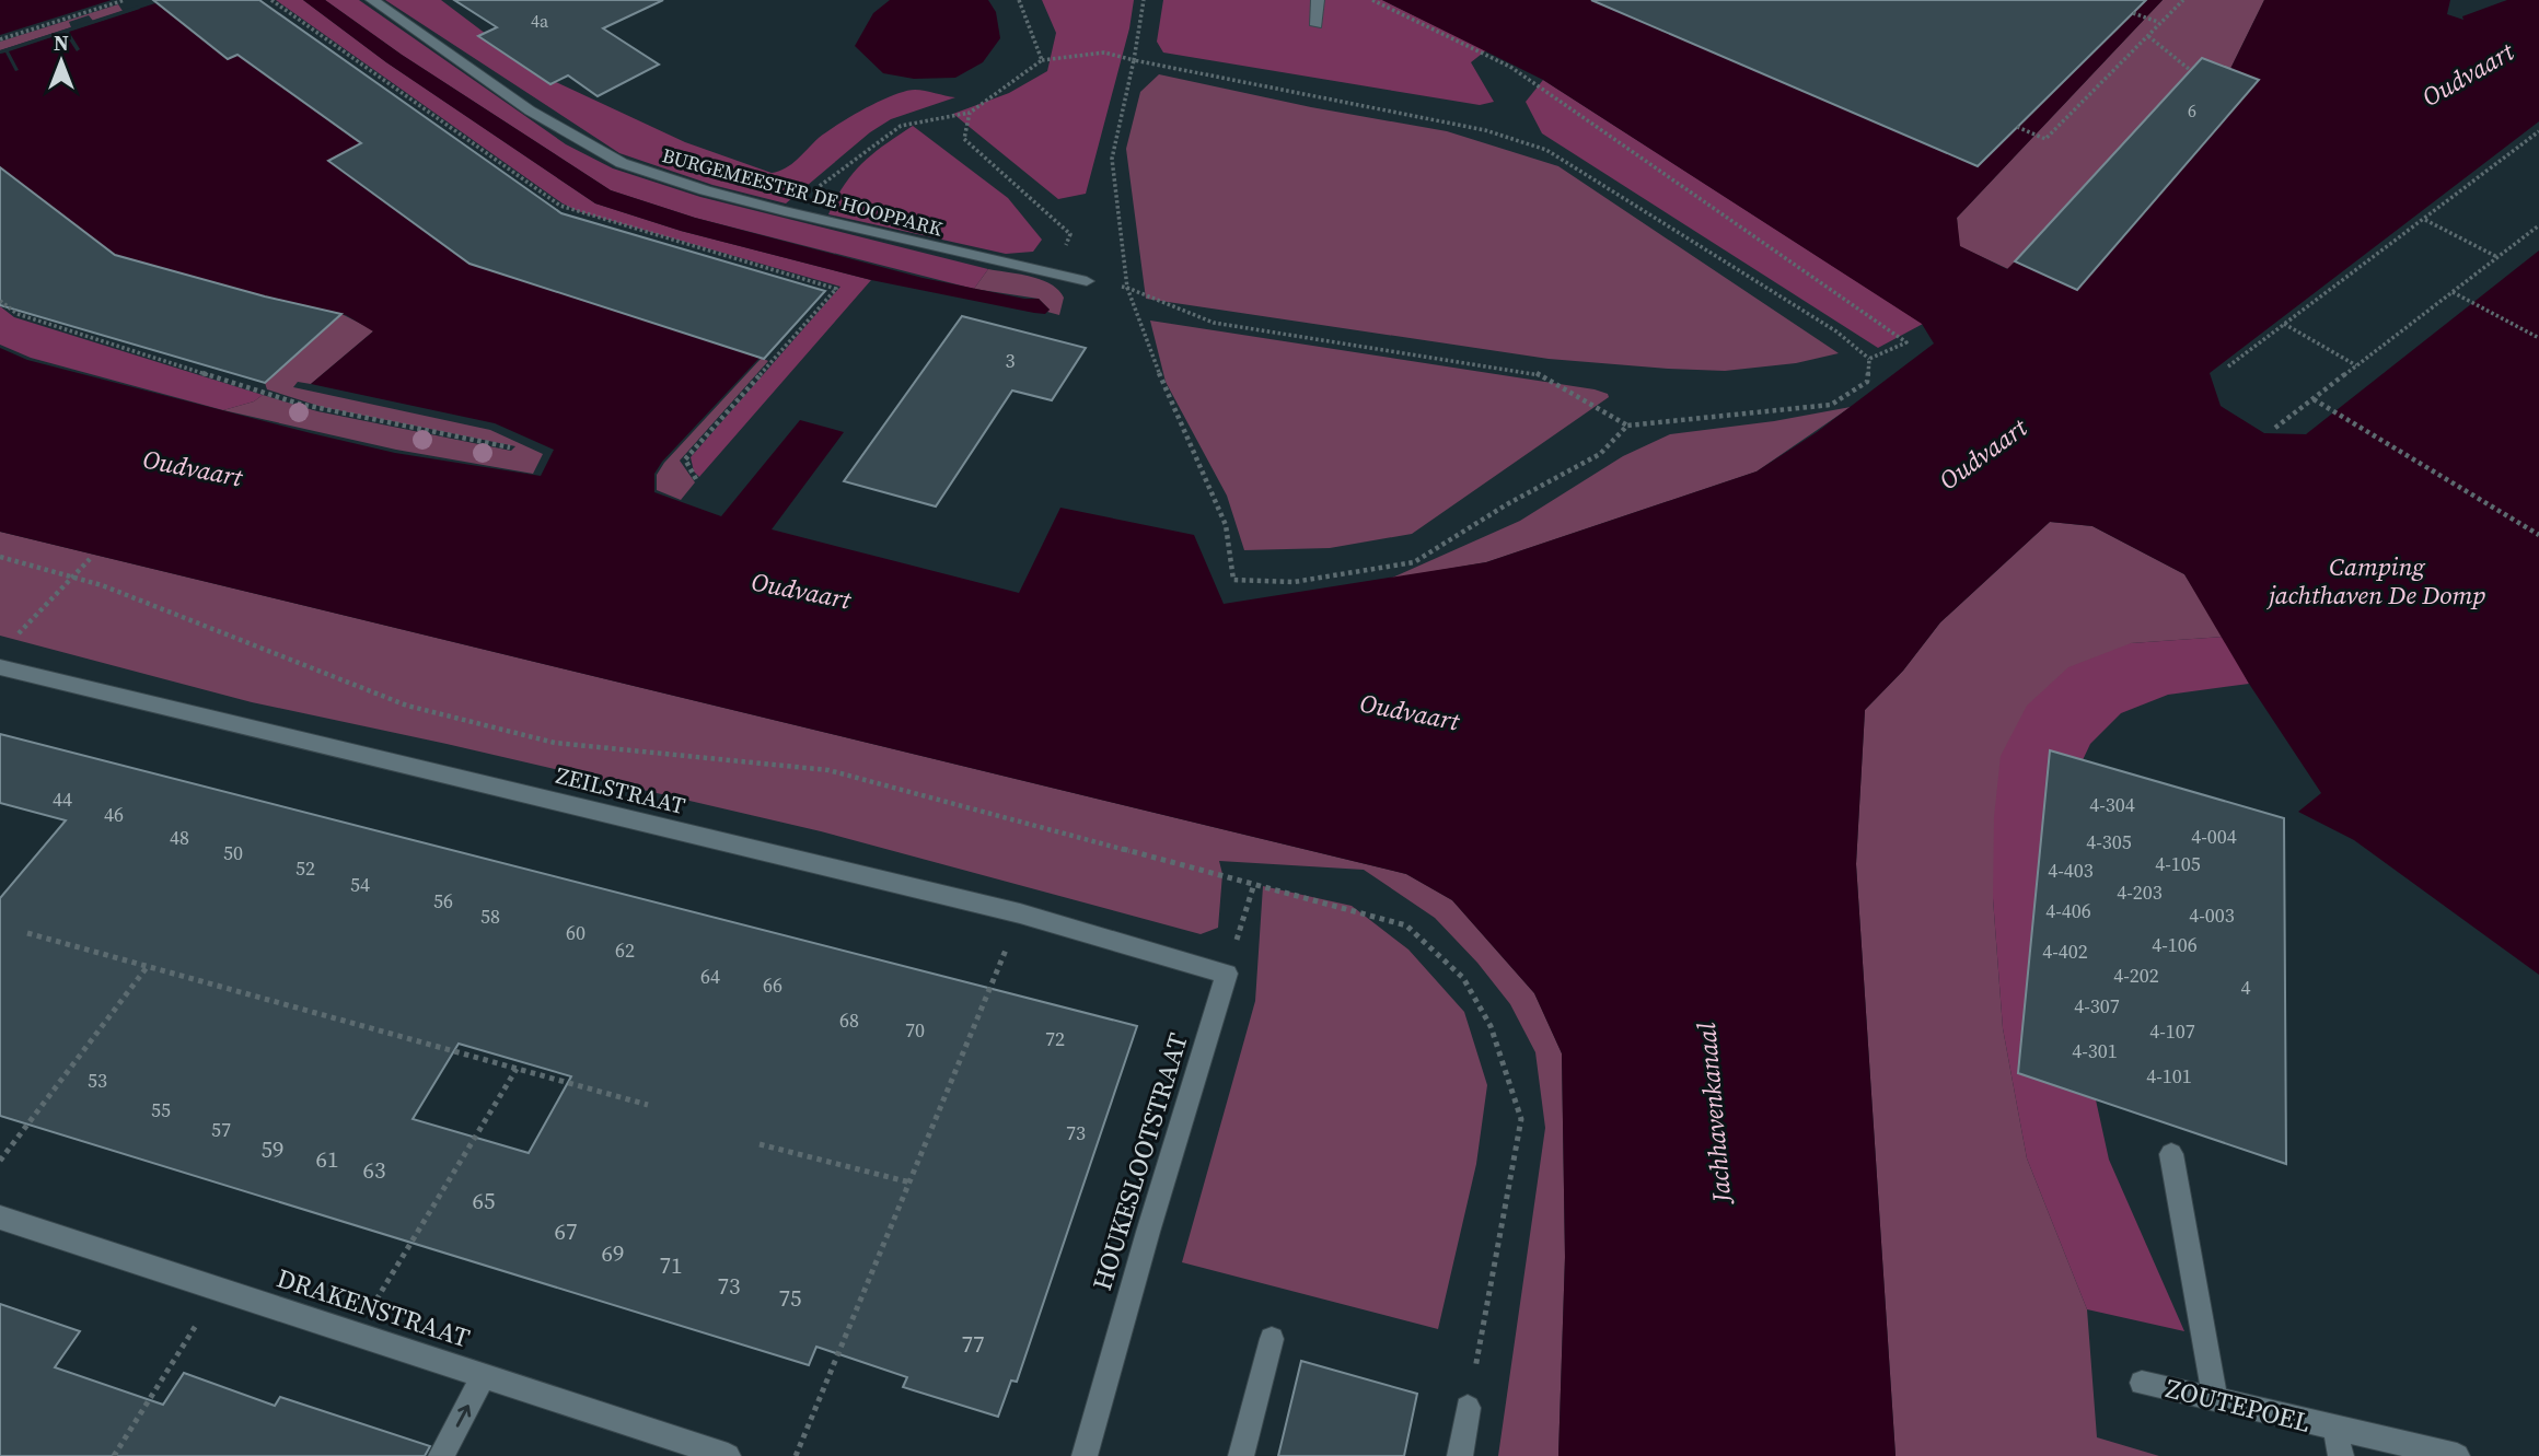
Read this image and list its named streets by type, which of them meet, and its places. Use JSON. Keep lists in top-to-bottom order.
{
  "streets": {
    "street": [
      "BURGEMEESTER DE HOOPPARK",
      "ZEILSTRAAT",
      "HOUKESLOOTSTRAAT",
      "DRAKENSTRAAT",
      "ZOUTEPOEL"
    ]
  },
  "crossings": [
    ["ZEILSTRAAT", "HOUKESLOOTSTRAAT"]
  ],
  "water": ["Oudvaart", "Camping jachthaven De Domp", "Jachhavenkanaal"],
  "house_numbers": [
    "4a",
    "6",
    "3",
    "44",
    "4-304",
    "46",
    "4-004",
    "48",
    "4-305",
    "50",
    "4-105",
    "52",
    "4-403",
    "54",
    "4-203",
    "56",
    "4-406",
    "4-003",
    "58",
    "60",
    "4-106",
    "62",
    "4-402",
    "4-202",
    "64",
    "66",
    "4",
    "4-307",
    "68",
    "70",
    "4-107",
    "72",
    "4-301",
    "4-101",
    "53",
    "55",
    "57",
    "73",
    "59",
    "61",
    "63",
    "65",
    "67",
    "69",
    "71",
    "73",
    "75",
    "77"
  ],
  "north": "top"
}
